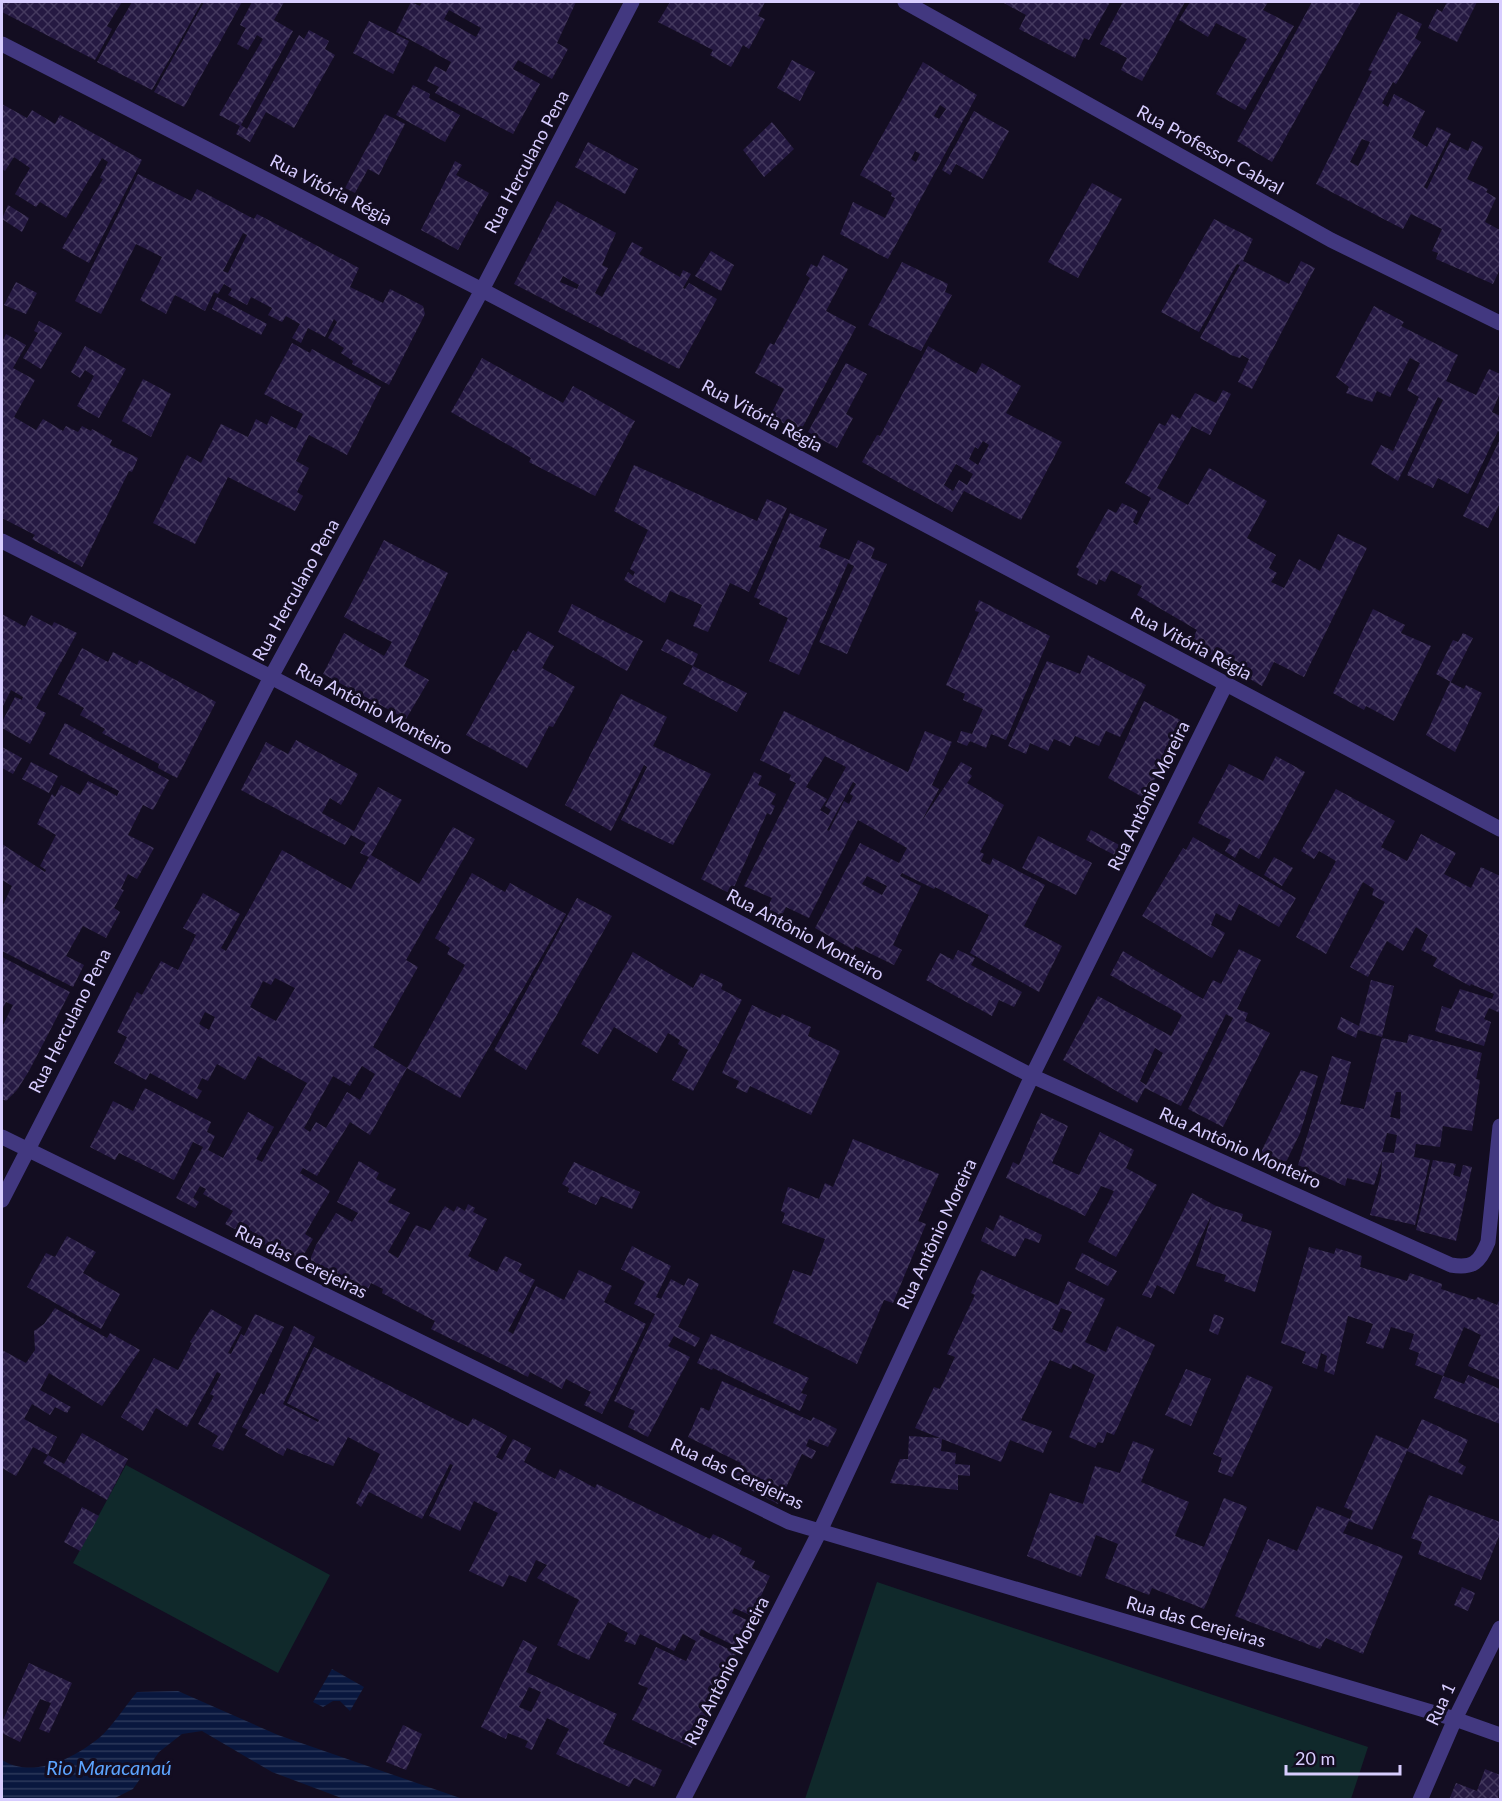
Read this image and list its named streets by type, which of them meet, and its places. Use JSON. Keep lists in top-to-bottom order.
{
  "streets": {
    "street": [
      "Rua Professor Cabral",
      "Rua Herculano Pena",
      "Rua Vitória Régia",
      "Rua Antônio Monteiro",
      "Rua Antônio Moreira",
      "Rua das Cerejeiras",
      "Rua 1"
    ]
  },
  "crossings": [
    ["Rua Herculano Pena", "Rua Vitória Régia"],
    ["Rua Herculano Pena", "Rua Antônio Monteiro"],
    ["Rua Herculano Pena", "Rua das Cerejeiras"],
    ["Rua Vitória Régia", "Rua Antônio Moreira"],
    ["Rua Antônio Monteiro", "Rua Antônio Moreira"],
    ["Rua Antônio Moreira", "Rua das Cerejeiras"],
    ["Rua das Cerejeiras", "Rua 1"]
  ],
  "water": ["Rio Maracanaú"],
  "scale_bar": "20 m"
}
